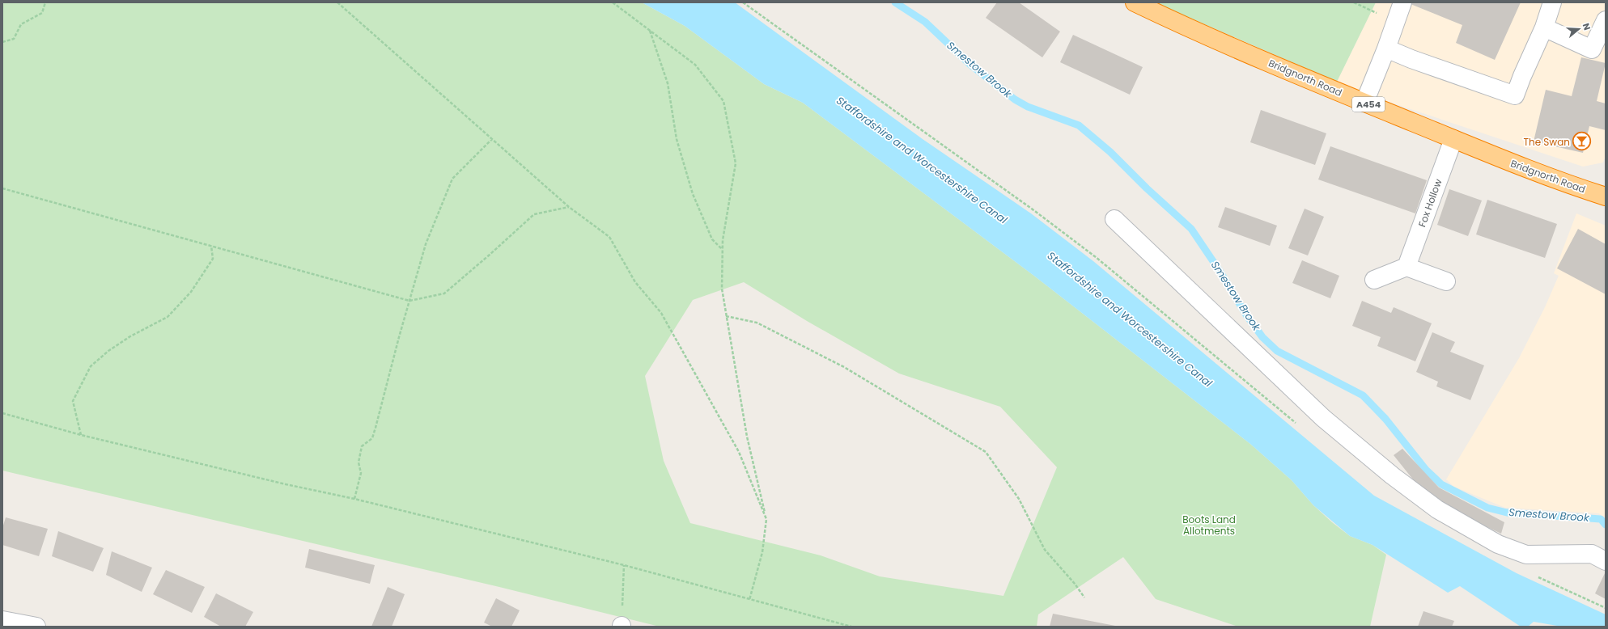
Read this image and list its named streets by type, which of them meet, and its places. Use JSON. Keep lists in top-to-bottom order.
{
  "streets": {
    "highway": ["Bridgnorth Road", "A454"],
    "street": ["Fox Hollow"]
  },
  "crossings": [
    ["Bridgnorth Road", "Fox Hollow"]
  ],
  "water": ["Smestow Brook", "Staffordshire and Worcestershire Canal"],
  "parks": ["Boots Land Allotments"],
  "places": {
    "bar": ["The Swan"]
  },
  "north": "right"
}
